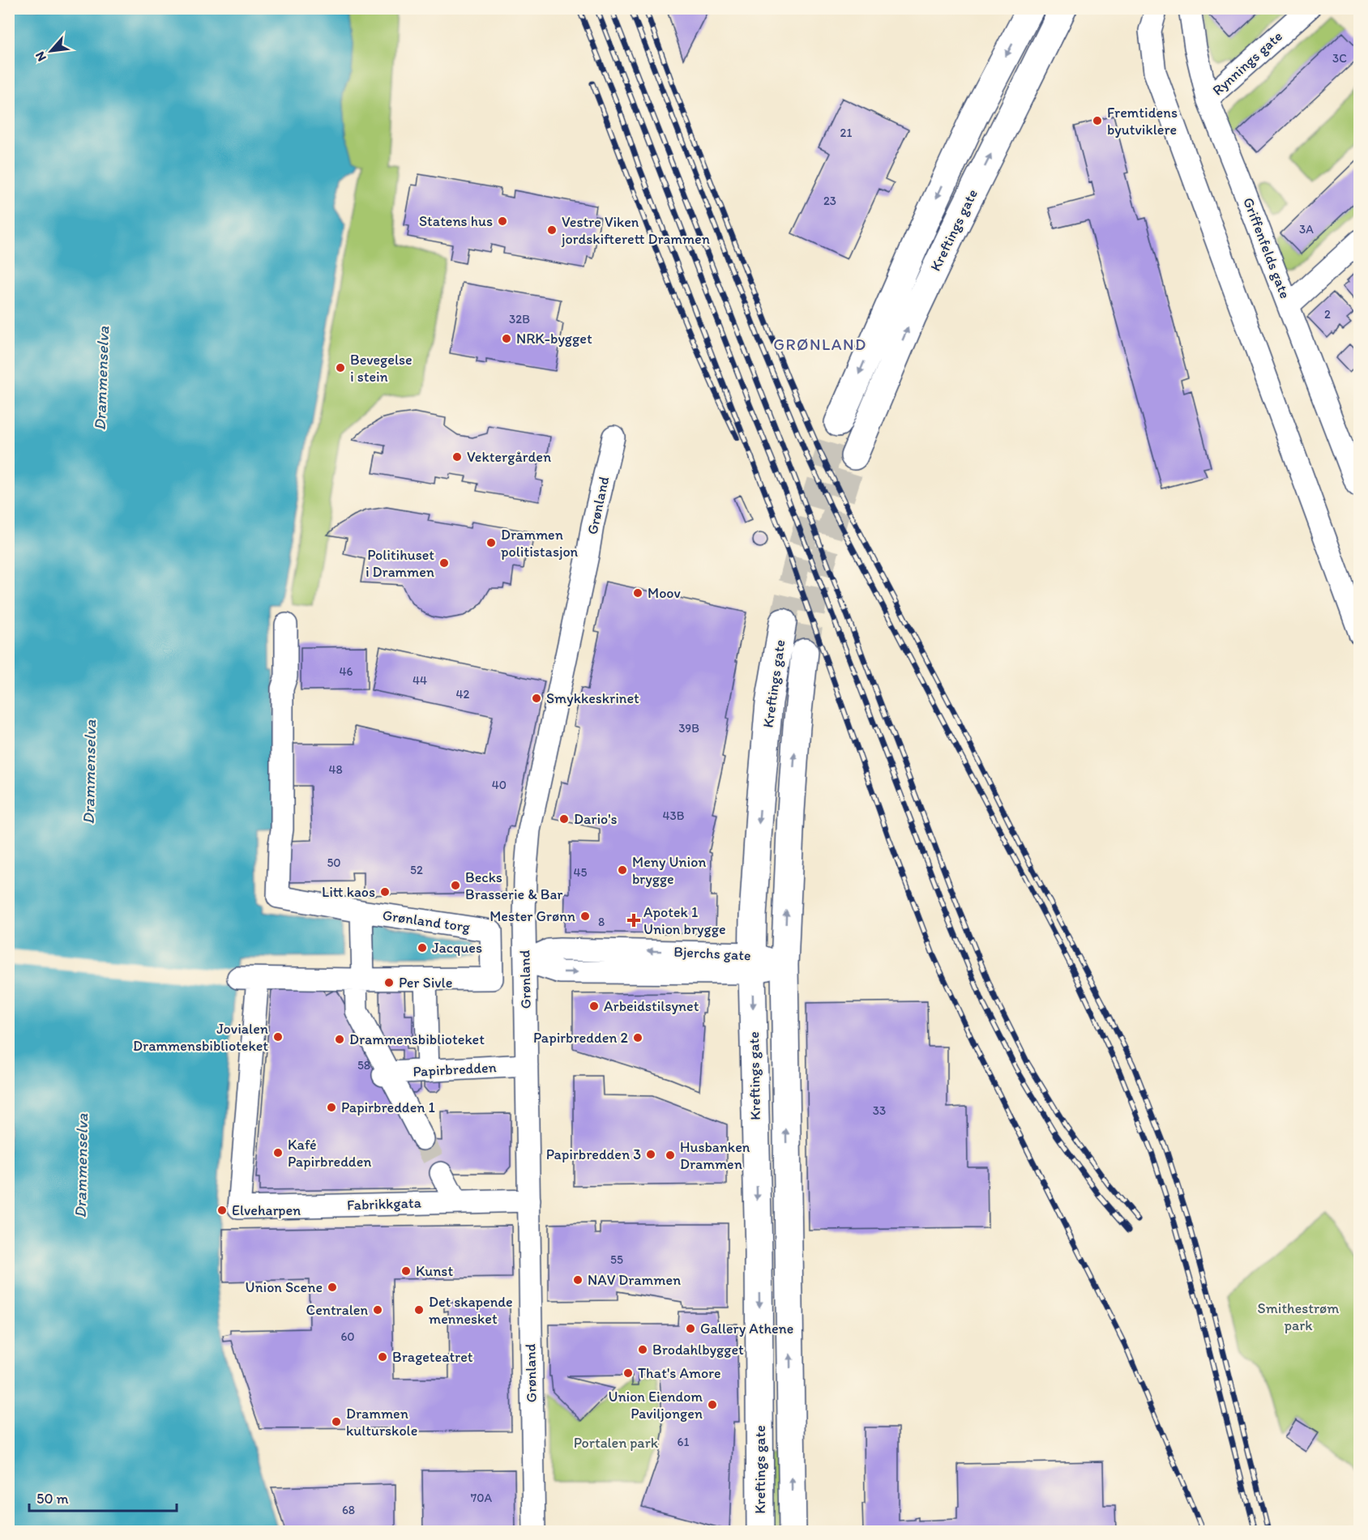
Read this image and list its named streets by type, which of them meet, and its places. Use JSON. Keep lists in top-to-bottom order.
{
  "streets": {
    "main road": ["Kreftings gate"],
    "street": [
      "Rynnings gate",
      "Griffenfelds gate",
      "Grønland",
      "Grønland torg",
      "Bjerchs gate",
      "Papirbredden",
      "Fabrikkgata"
    ]
  },
  "crossings": [
    ["Rynnings gate", "Griffenfelds gate"],
    ["Kreftings gate", "Bjerchs gate"],
    ["Grønland", "Grønland torg"],
    ["Grønland", "Bjerchs gate"],
    ["Grønland", "Papirbredden"],
    ["Grønland", "Fabrikkgata"],
    ["Grønland torg", "Fabrikkgata"]
  ],
  "districts": ["GRØNLAND"],
  "water": ["Drammenselva"],
  "parks": ["Smithestrøm park", "Portalen park"],
  "places": {
    "other": [
      "Fremtidens byutviklere",
      "Statens hus",
      "Vestre Viken jordskifterett Drammen",
      "NRK-bygget",
      "Bevegelse i stein",
      "Vektergården",
      "Drammen politistasjon",
      "Politihuset i Drammen",
      "Moov",
      "Smykkeskrinet",
      "Dario's",
      "Meny Union brygge",
      "Becks Brasserie & Bar",
      "Litt kaos",
      "Mester Grønn",
      "Jacques",
      "Per Sivle",
      "Arbeidstilsynet",
      "Jovialen Drammensbiblioteket",
      "Papirbredden 2",
      "Drammensbiblioteket",
      "Papirbredden 1",
      "Kafé Papirbredden",
      "Papirbredden 3",
      "Husbanken Drammen",
      "Elveharpen",
      "Kunst",
      "NAV Drammen",
      "Union Scene",
      "Centralen",
      "Det skapende mennesket",
      "Gallery Athene",
      "Brodahlbygget",
      "Brageteatret",
      "That's Amore",
      "Union Eiendom Paviljongen",
      "Drammen kulturskole"
    ],
    "health": ["Apotek 1 Union brygge"]
  },
  "house_numbers": [
    "3C",
    "21",
    "23",
    "3A",
    "2",
    "32B",
    "46",
    "44",
    "42",
    "39B",
    "48",
    "40",
    "43B",
    "50",
    "52",
    "45",
    "8",
    "58",
    "33",
    "55",
    "60",
    "61",
    "70A",
    "68"
  ],
  "scale_bar": "50 m",
  "north": "bottom left"
}
